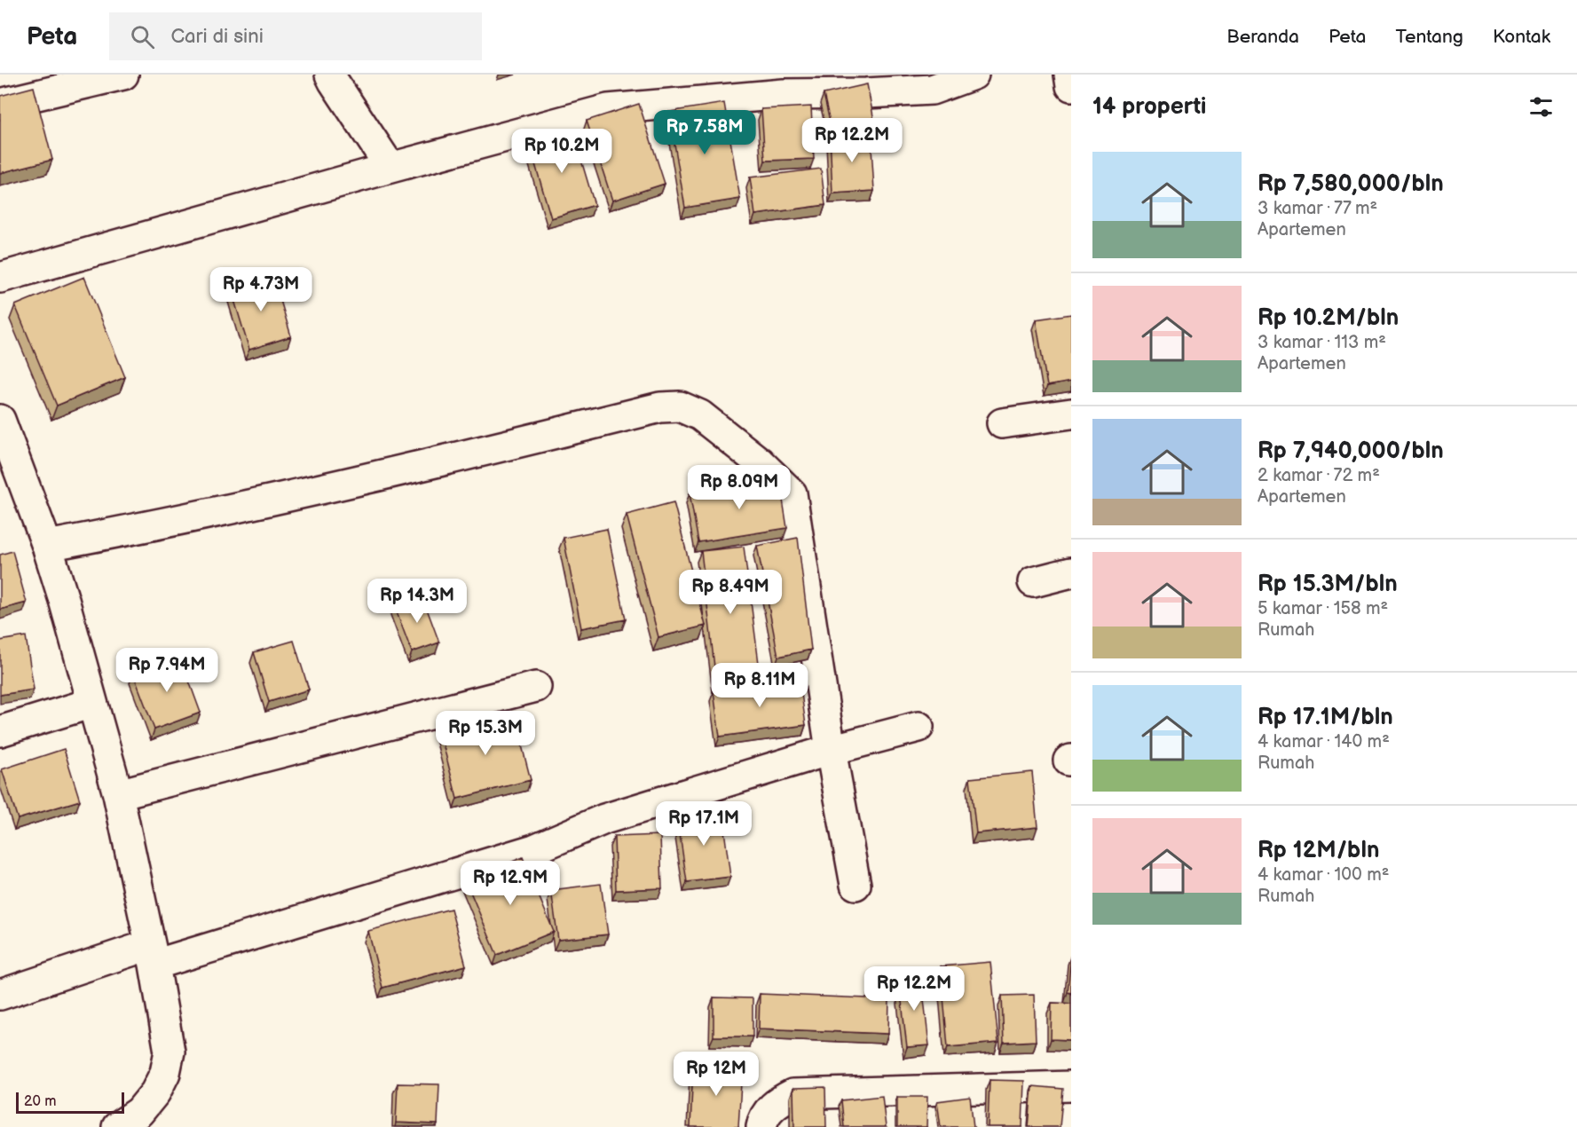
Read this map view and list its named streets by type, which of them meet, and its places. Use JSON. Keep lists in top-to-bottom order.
{
  "scale_bar": "20 m",
  "page": {
    "header": "Peta",
    "search": "Cari di sini",
    "nav": [
      "Beranda",
      "Peta",
      "Tentang",
      "Kontak"
    ],
    "heading": "14 properti",
    "price": [
      "Rp 7.58M",
      "Rp 12.2M",
      "Rp 10.2M",
      "Rp 4.73M",
      "Rp 8.09M",
      "Rp 8.49M",
      "Rp 14.3M",
      "Rp 7.94M",
      "Rp 8.11M",
      "Rp 15.3M",
      "Rp 17.1M",
      "Rp 12.9M",
      "Rp 12.2M",
      "Rp 12M"
    ],
    "list": [
      {
        "name": "Rp 7,580,000/bln",
        "note": "3 kamar · 77 m² · Apartemen"
      },
      {
        "name": "Rp 10.2M/bln",
        "note": "3 kamar · 113 m² · Apartemen"
      },
      {
        "name": "Rp 7,940,000/bln",
        "note": "2 kamar · 72 m² · Apartemen"
      },
      {
        "name": "Rp 15.3M/bln",
        "note": "5 kamar · 158 m² · Rumah"
      },
      {
        "name": "Rp 17.1M/bln",
        "note": "4 kamar · 140 m² · Rumah"
      },
      {
        "name": "Rp 12M/bln",
        "note": "4 kamar · 100 m² · Rumah"
      }
    ],
    "scale": "20 m"
  }
}
